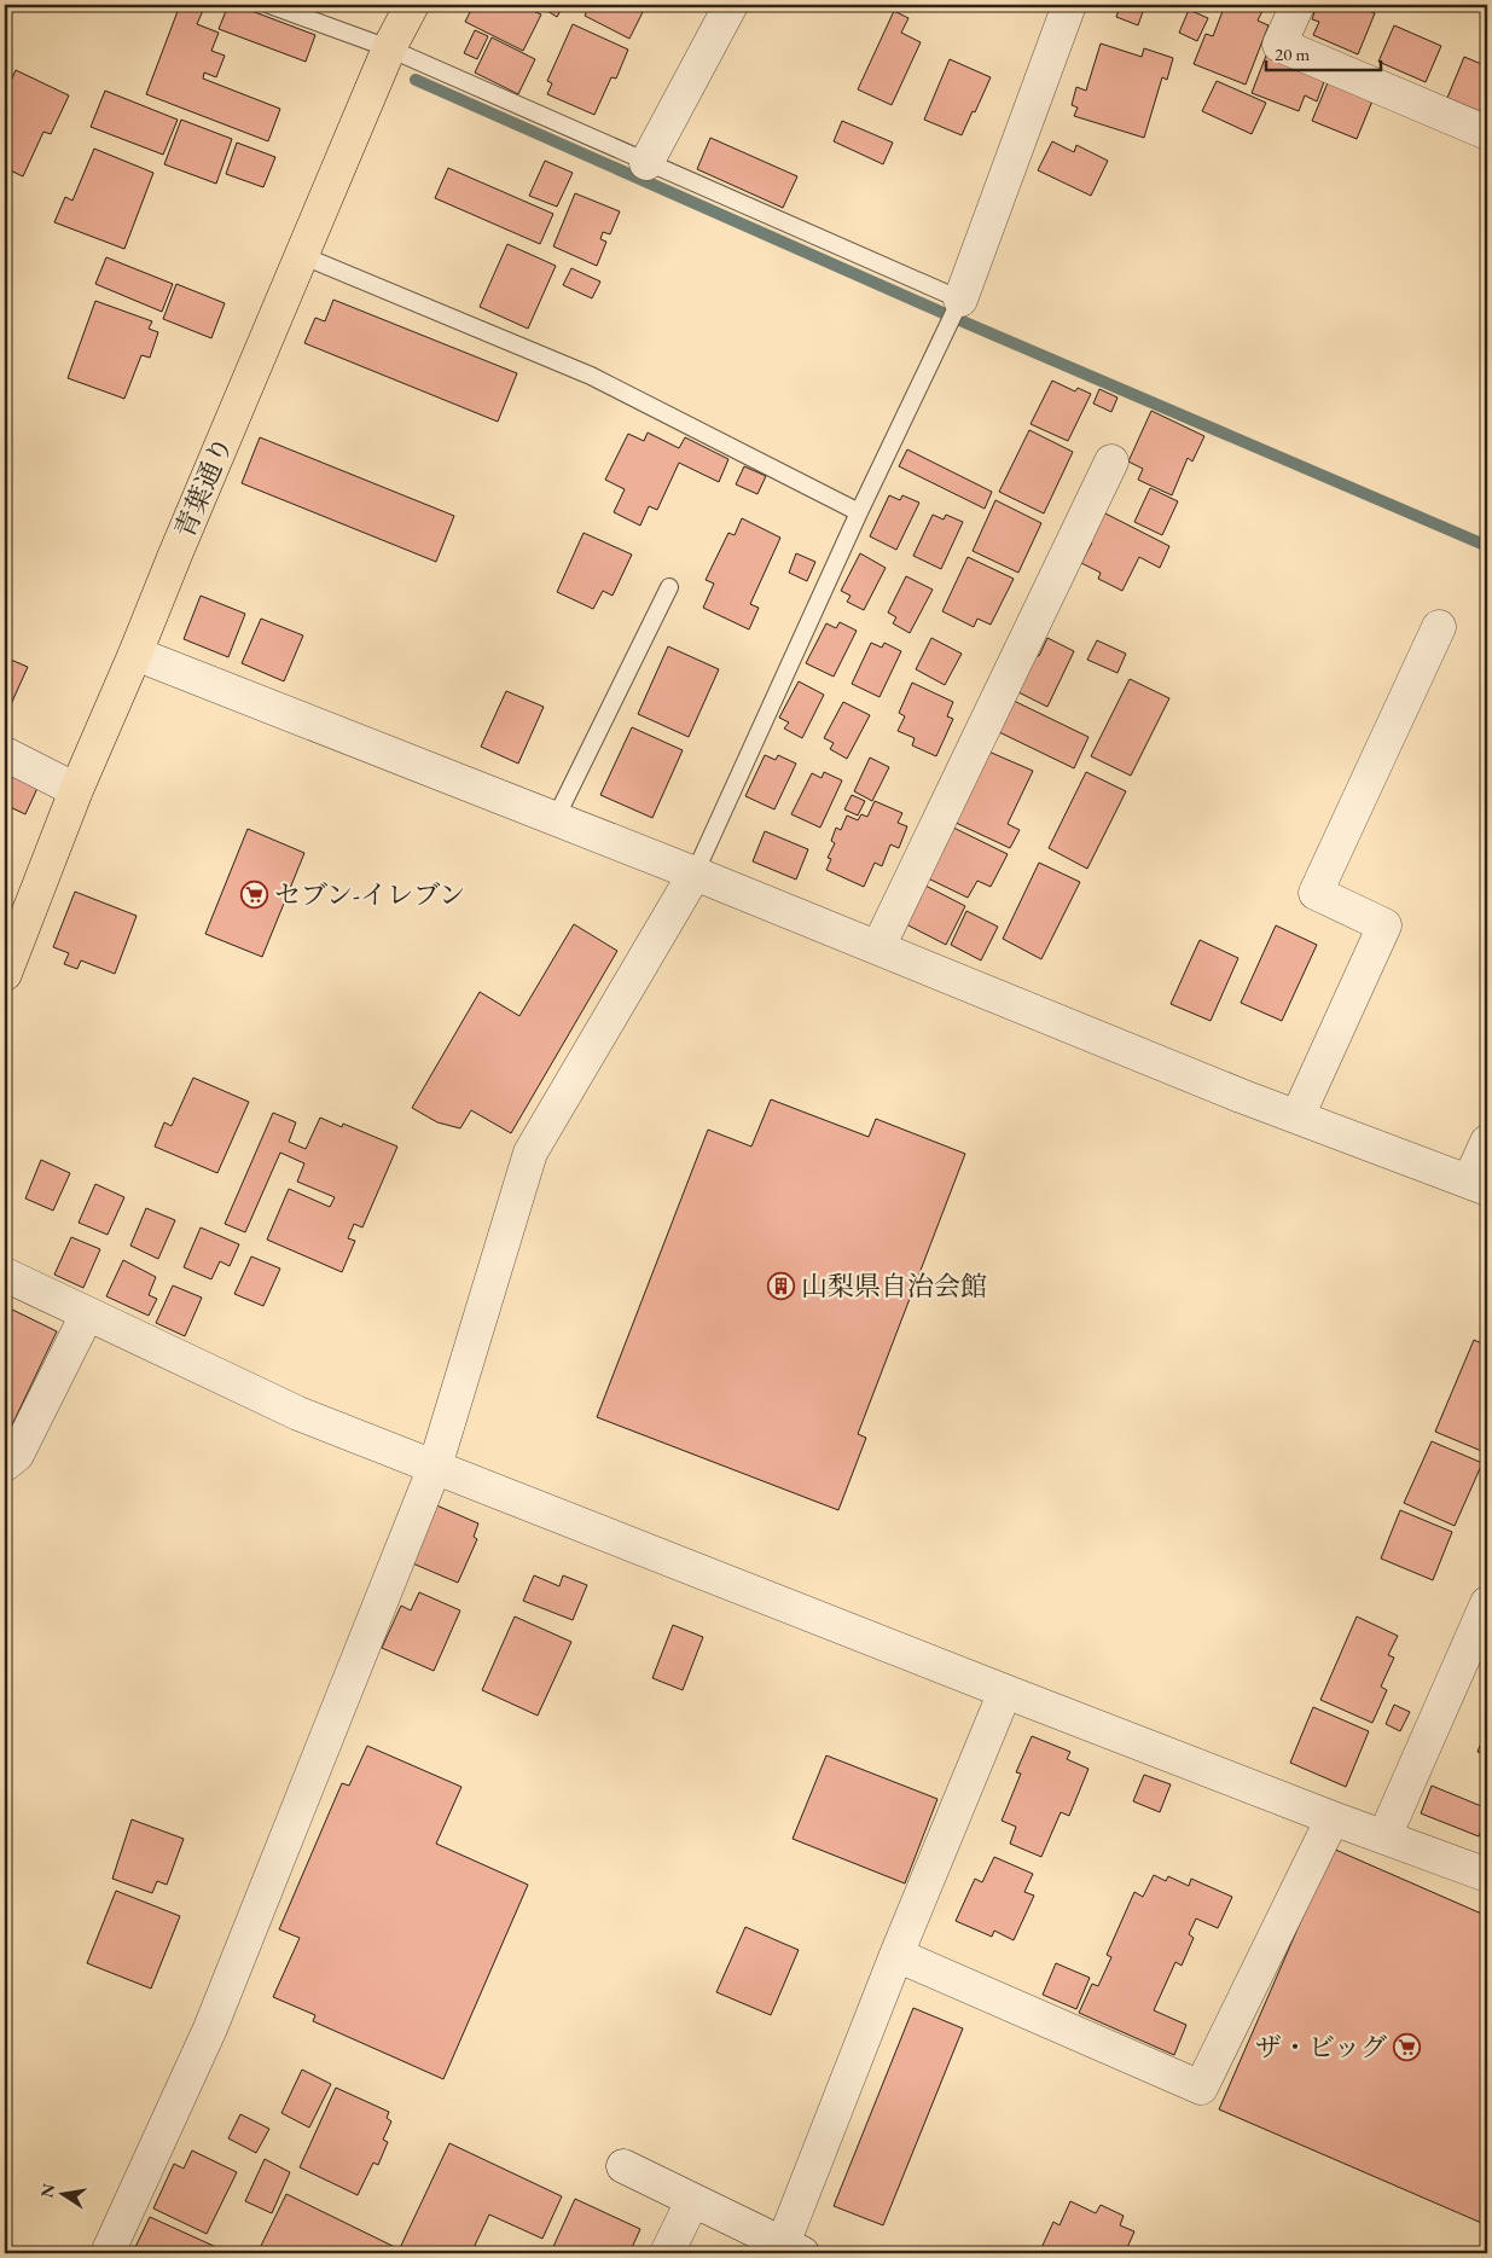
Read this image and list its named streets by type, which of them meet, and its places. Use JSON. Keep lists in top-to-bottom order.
{
  "streets": {
    "main road": ["青葉通り"]
  },
  "places": {
    "supermarket": ["セブン-イレブン", "ザ・ビッグ"],
    "building": ["山梨県自治会館"]
  },
  "scale_bar": "20 m",
  "north": "left"
}
